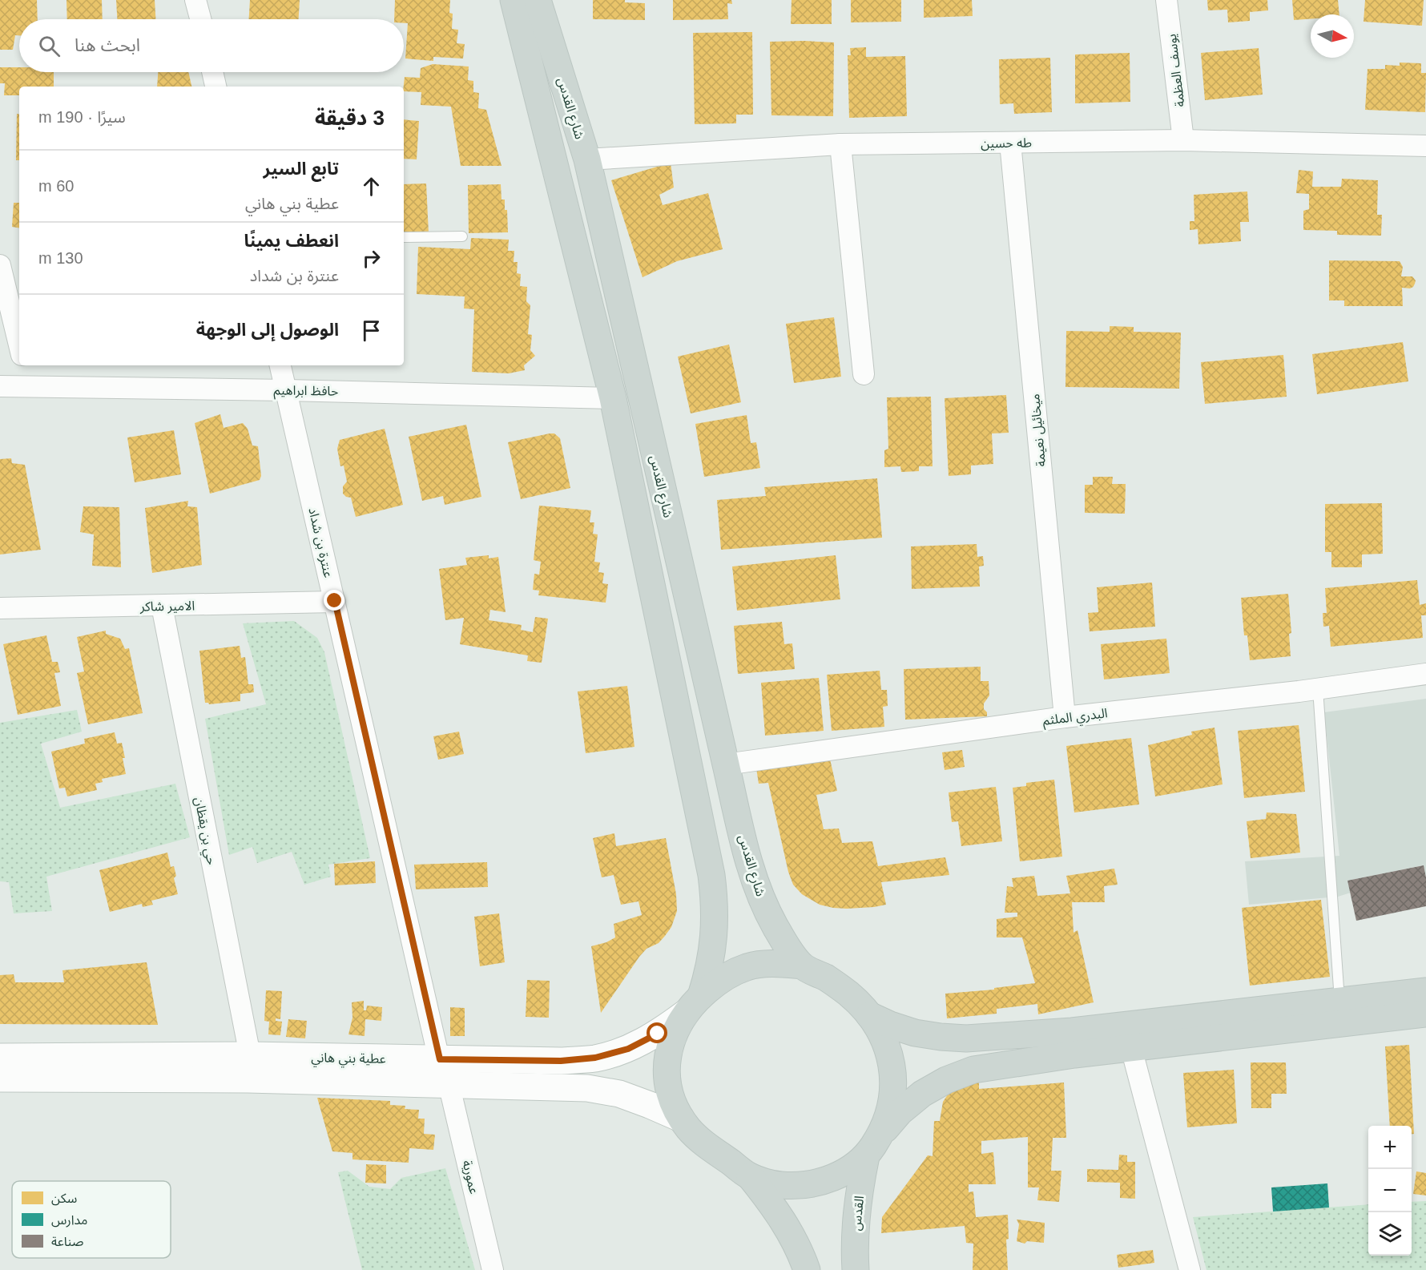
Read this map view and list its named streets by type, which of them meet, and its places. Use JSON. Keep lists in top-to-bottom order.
{
  "streets": {
    "main road": ["شارع القدس", "عطية بني هاني", "القدس"],
    "street": [
      "يوسف العظمة",
      "طه حسين",
      "حافظ ابراهيم",
      "ميخائيل نعيمة",
      "عنترة بن شداد",
      "الامير شاكر",
      "البدري الملثم",
      "حي بن يقظان",
      "عمورية"
    ]
  },
  "crossings": [
    ["يوسف العظمة", "طه حسين"],
    ["شارع القدس", "طه حسين"],
    ["شارع القدس", "البدري الملثم"],
    ["طه حسين", "ميخائيل نعيمة"],
    ["حافظ ابراهيم", "عنترة بن شداد"],
    ["ميخائيل نعيمة", "البدري الملثم"],
    ["عنترة بن شداد", "الامير شاكر"],
    ["عنترة بن شداد", "عطية بني هاني"],
    ["الامير شاكر", "حي بن يقظان"],
    ["حي بن يقظان", "عطية بني هاني"]
  ],
  "legend": ["سكن", "مدارس", "صناعة"],
  "north": "right",
  "page": {
    "search": "ابحث هنا",
    "heading": ["3 دقيقة", "سيرًا · 190 m"],
    "list": [
      ["تابع السير", "عطية بني هاني", "60 m"],
      ["انعطف يمينًا", "عنترة بن شداد", "130 m"],
      "الوصول إلى الوجهة"
    ],
    "map_buttons": ["+", "−"]
  }
}
